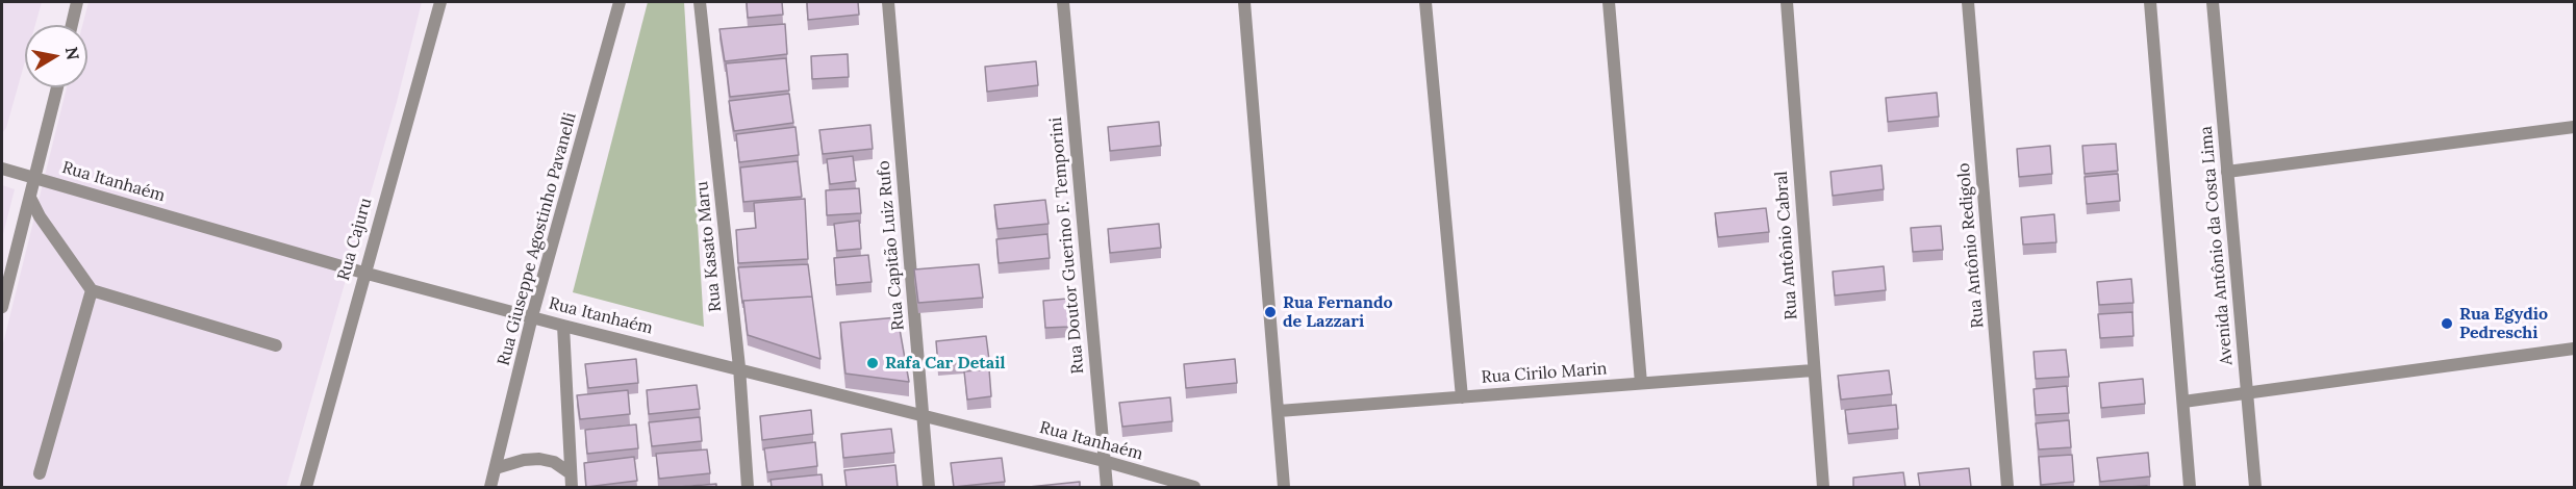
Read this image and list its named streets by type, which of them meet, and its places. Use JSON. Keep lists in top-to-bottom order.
{
  "streets": {
    "street": [
      "Rua Itanhaém",
      "Rua Cajuru",
      "Rua Giuseppe Agostinho Pavanelli",
      "Rua Capitão Luiz Rufo",
      "Rua Doutor Guerino F. Temporini",
      "Rua Antônio Cabral",
      "Rua Antônio Redigolo",
      "Avenida Antônio da Costa Lima",
      "Rua Kasato Maru",
      "Rua Cirilo Marin"
    ]
  },
  "crossings": [
    ["Rua Itanhaém", "Rua Cajuru"],
    ["Rua Itanhaém", "Rua Giuseppe Agostinho Pavanelli"],
    ["Rua Itanhaém", "Rua Capitão Luiz Rufo"],
    ["Rua Itanhaém", "Rua Doutor Guerino F. Temporini"],
    ["Rua Itanhaém", "Rua Kasato Maru"],
    ["Rua Antônio Cabral", "Rua Cirilo Marin"]
  ],
  "places": ["Rua Fernando de Lazzari", "Rua Egydio Pedreschi", "Rafa Car Detail"],
  "north": "right"
}
